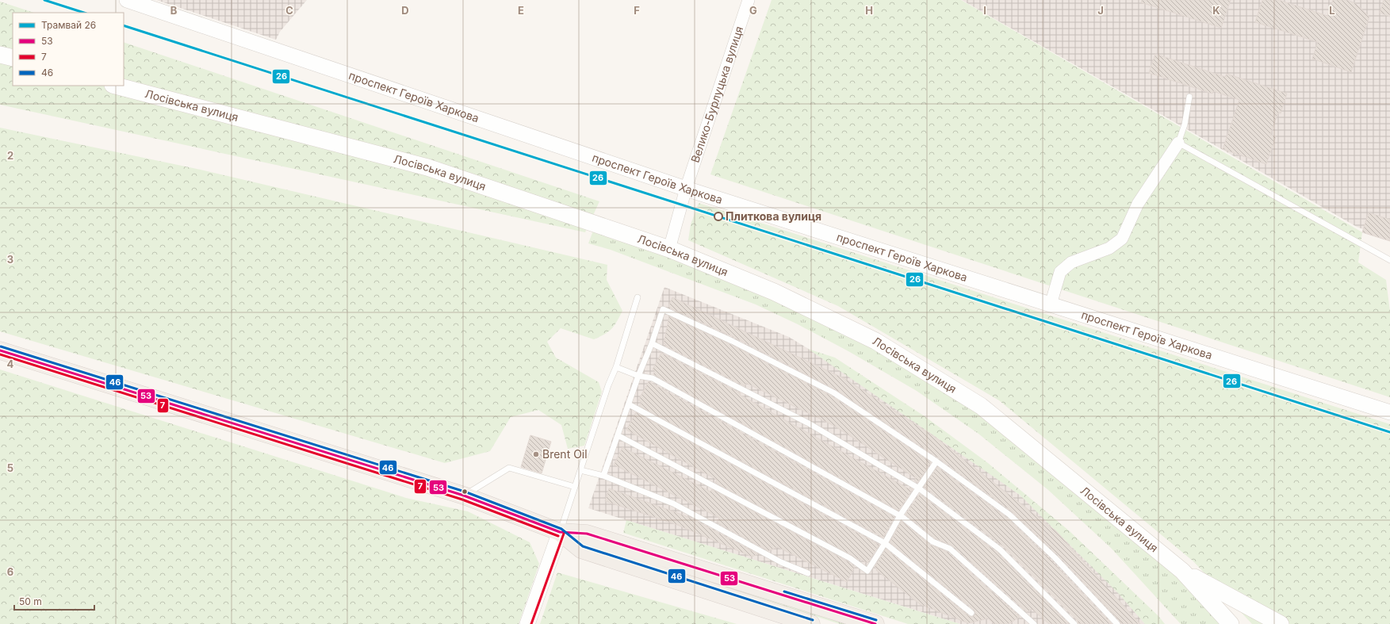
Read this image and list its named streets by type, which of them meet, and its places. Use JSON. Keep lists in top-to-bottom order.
{
  "streets": {
    "main road": ["Лосівська вулиця"],
    "street": ["Велико-Бурлуцька вулиця", "проспект Героїв Харкова"]
  },
  "crossings": [
    ["Велико-Бурлуцька вулиця", "проспект Героїв Харкова"]
  ],
  "places": ["Плиткова вулиця", "Brent Oil"],
  "lines": [
    "tram line 26",
    "transit line 46",
    "transit line 53",
    "transit line 7"
  ],
  "legend": [
    "Трамвай 26",
    "53",
    "7",
    "46"
  ],
  "scale_bar": "50 m",
  "grid": {
    "columns": [
      "B",
      "C",
      "D",
      "E",
      "F",
      "G",
      "H",
      "I",
      "J",
      "K",
      "L"
    ],
    "rows": [
      "2",
      "3",
      "4",
      "5",
      "6"
    ]
  }
}
